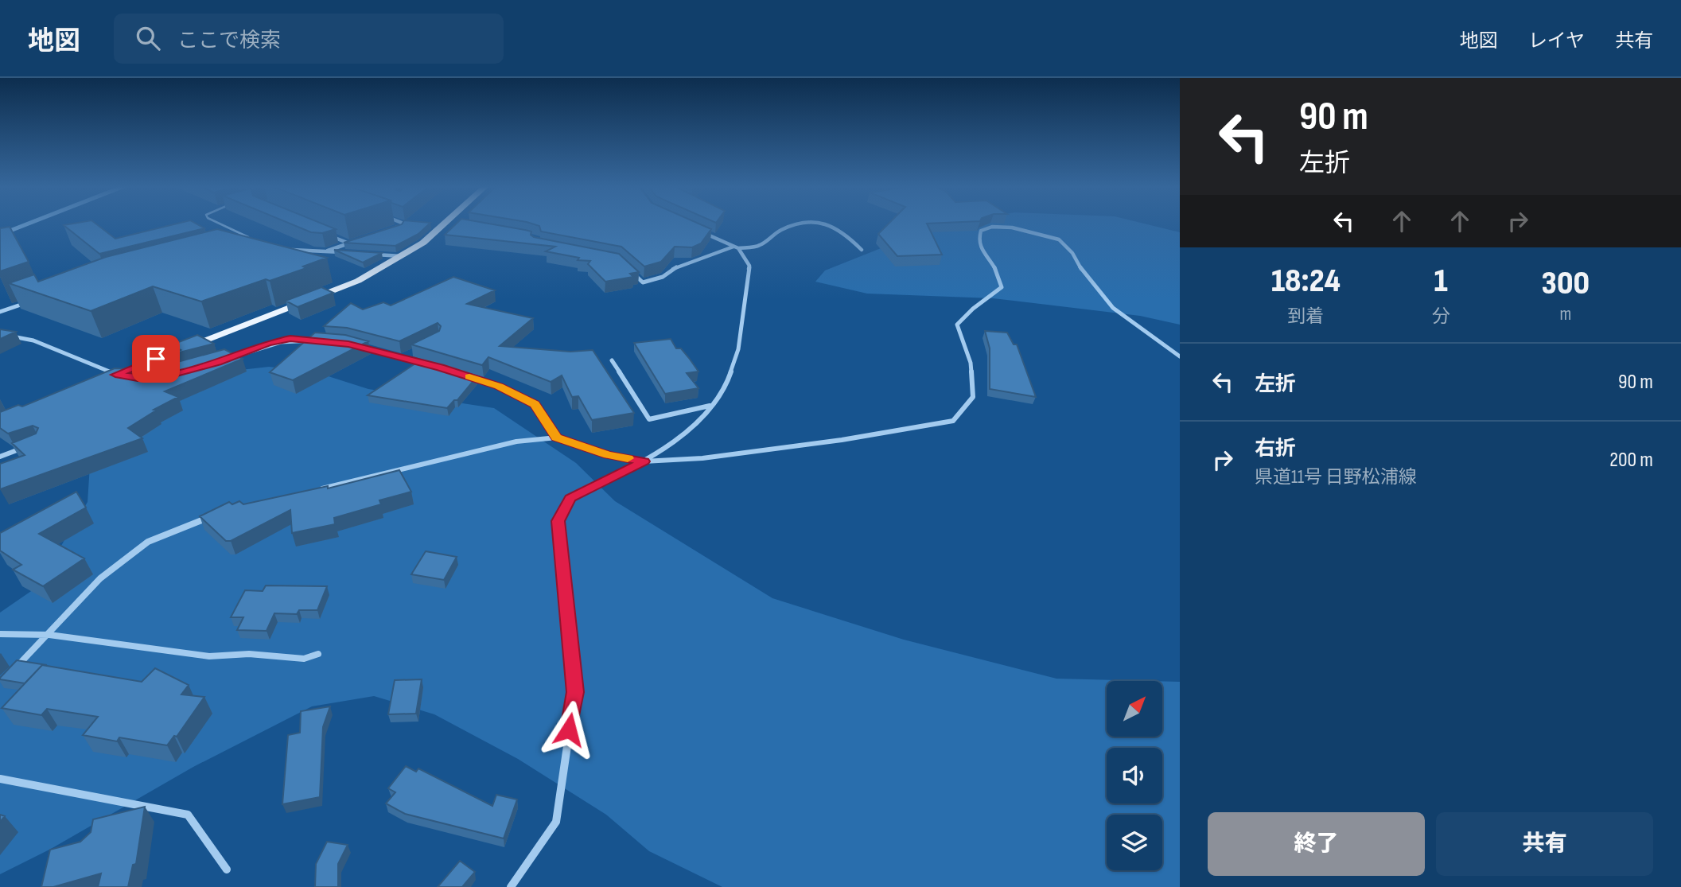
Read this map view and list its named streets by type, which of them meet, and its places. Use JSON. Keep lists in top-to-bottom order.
{
  "north": "top right",
  "page": {
    "header": "地図",
    "search": "ここで検索",
    "nav": ["地図", "レイヤ", "共有"],
    "turn": ["90 m", "左折"],
    "eta": [
      "18:24",
      "到着",
      "1",
      "分",
      "300",
      "m"
    ],
    "list": [
      {
        "name": "左折",
        "value": "90 m"
      },
      {
        "name": "右折",
        "note": "県道11号 日野松浦線",
        "value": "200 m"
      }
    ],
    "buttons": ["終了", "共有"]
  }
}
